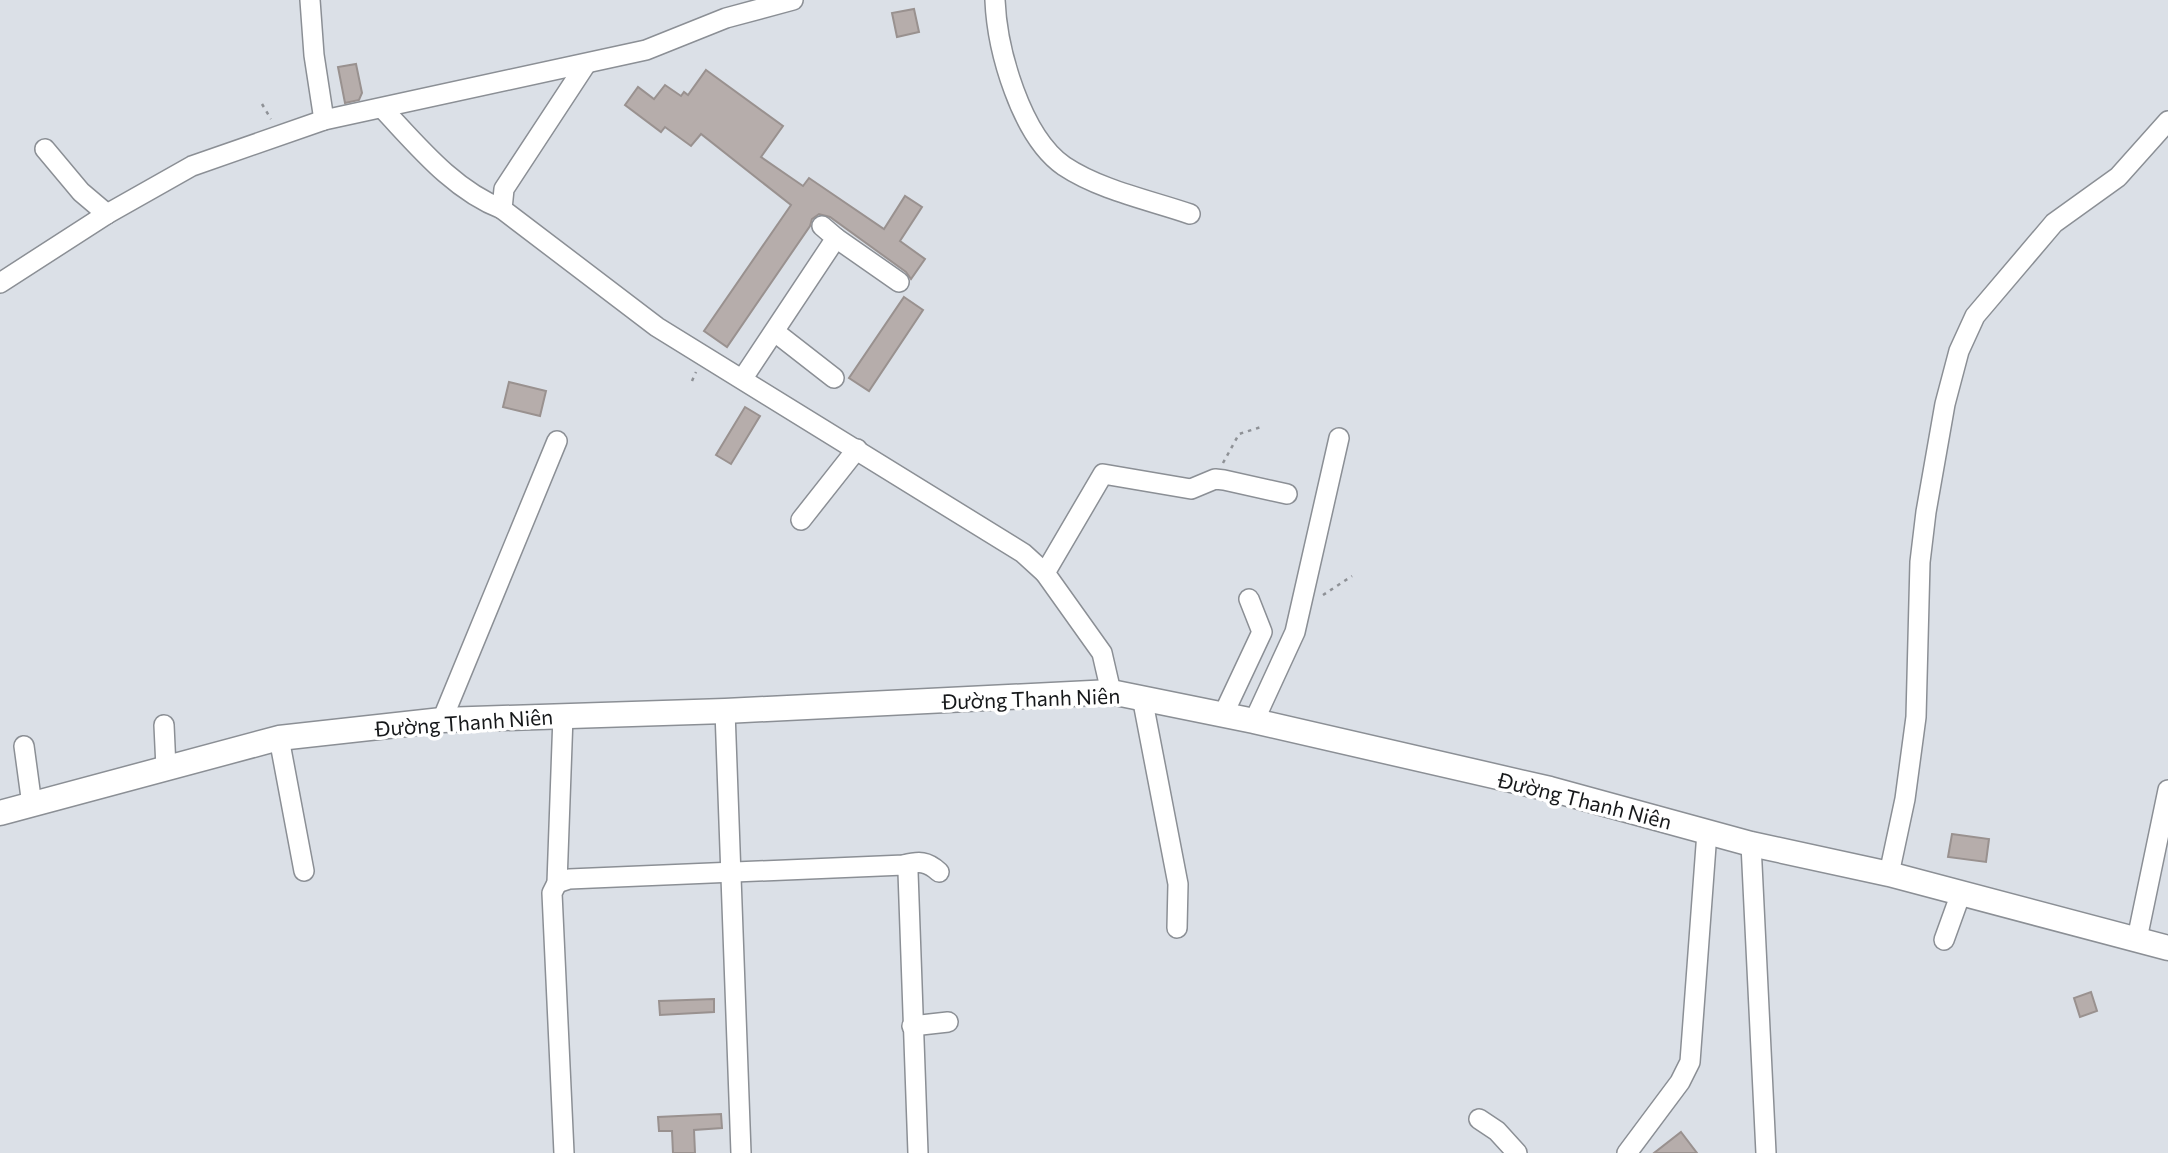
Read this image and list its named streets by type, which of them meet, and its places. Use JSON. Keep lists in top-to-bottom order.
{
  "streets": {
    "main road": ["Đường Thanh Niên"]
  }
}
